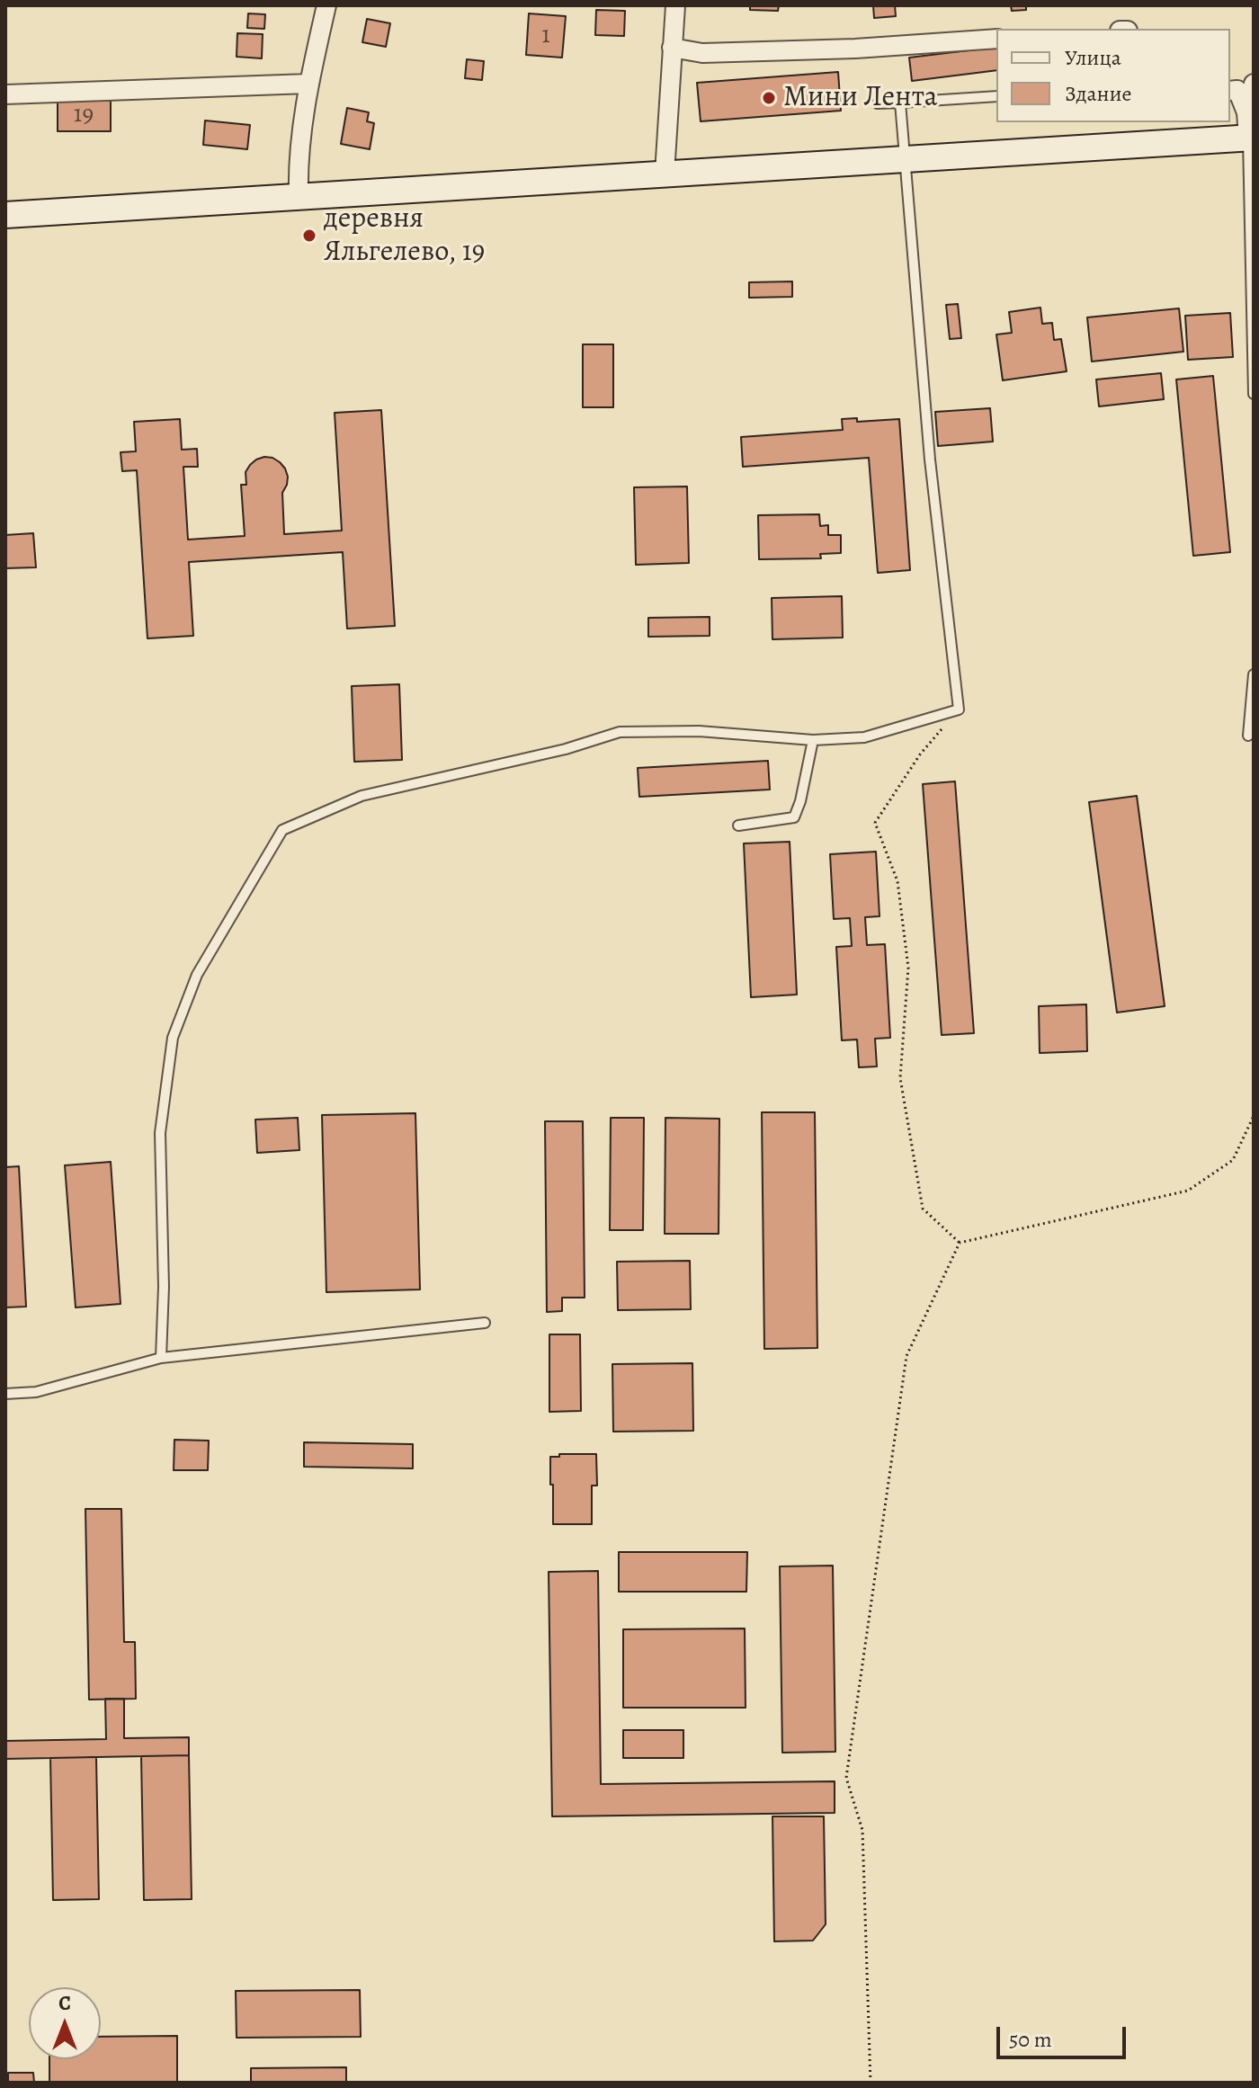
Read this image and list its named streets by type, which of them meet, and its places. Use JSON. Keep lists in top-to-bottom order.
{
  "places": ["Мини Лента", "деревня Яльгелево, 19"],
  "house_numbers": ["1", "19"],
  "legend": ["Улица", "Здание"],
  "scale_bar": "50 m",
  "north": "top"
}
